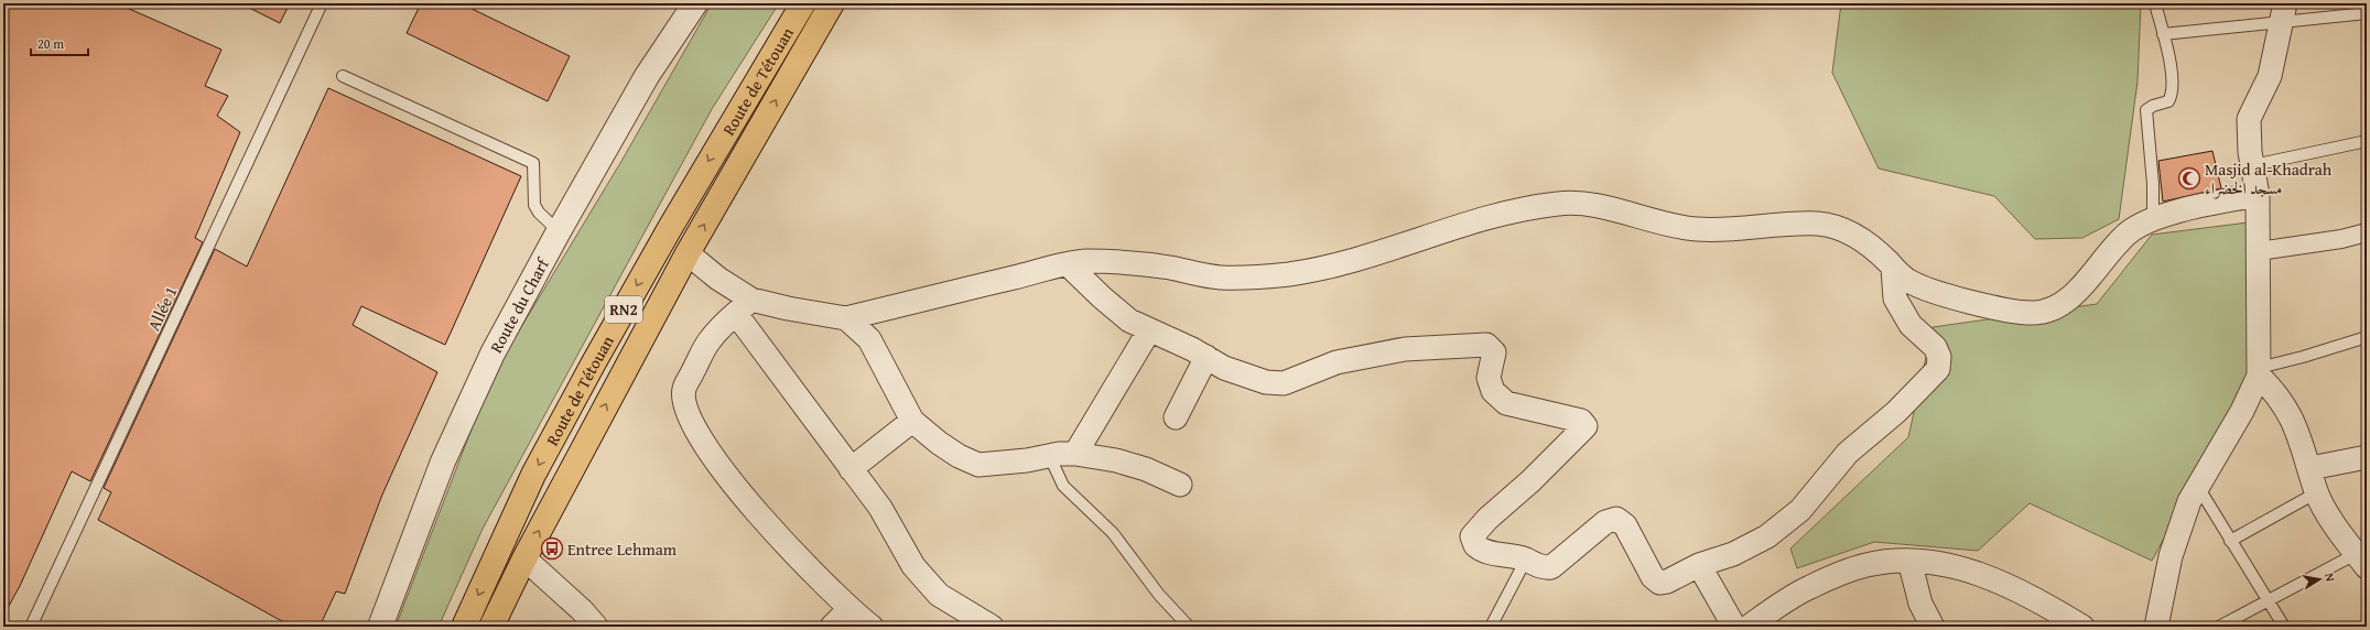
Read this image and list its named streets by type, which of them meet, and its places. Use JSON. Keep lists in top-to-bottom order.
{
  "streets": {
    "highway": ["Route de Tétouan", "RN2"],
    "street": ["Route du Charf"],
    "lane": ["Allée 1"]
  },
  "places": {
    "mosque": ["Masjid al-Khadrah مسجد الخضراء"],
    "bus stop": ["Entree Lehmam"]
  },
  "scale_bar": "20 m",
  "north": "right"
}
